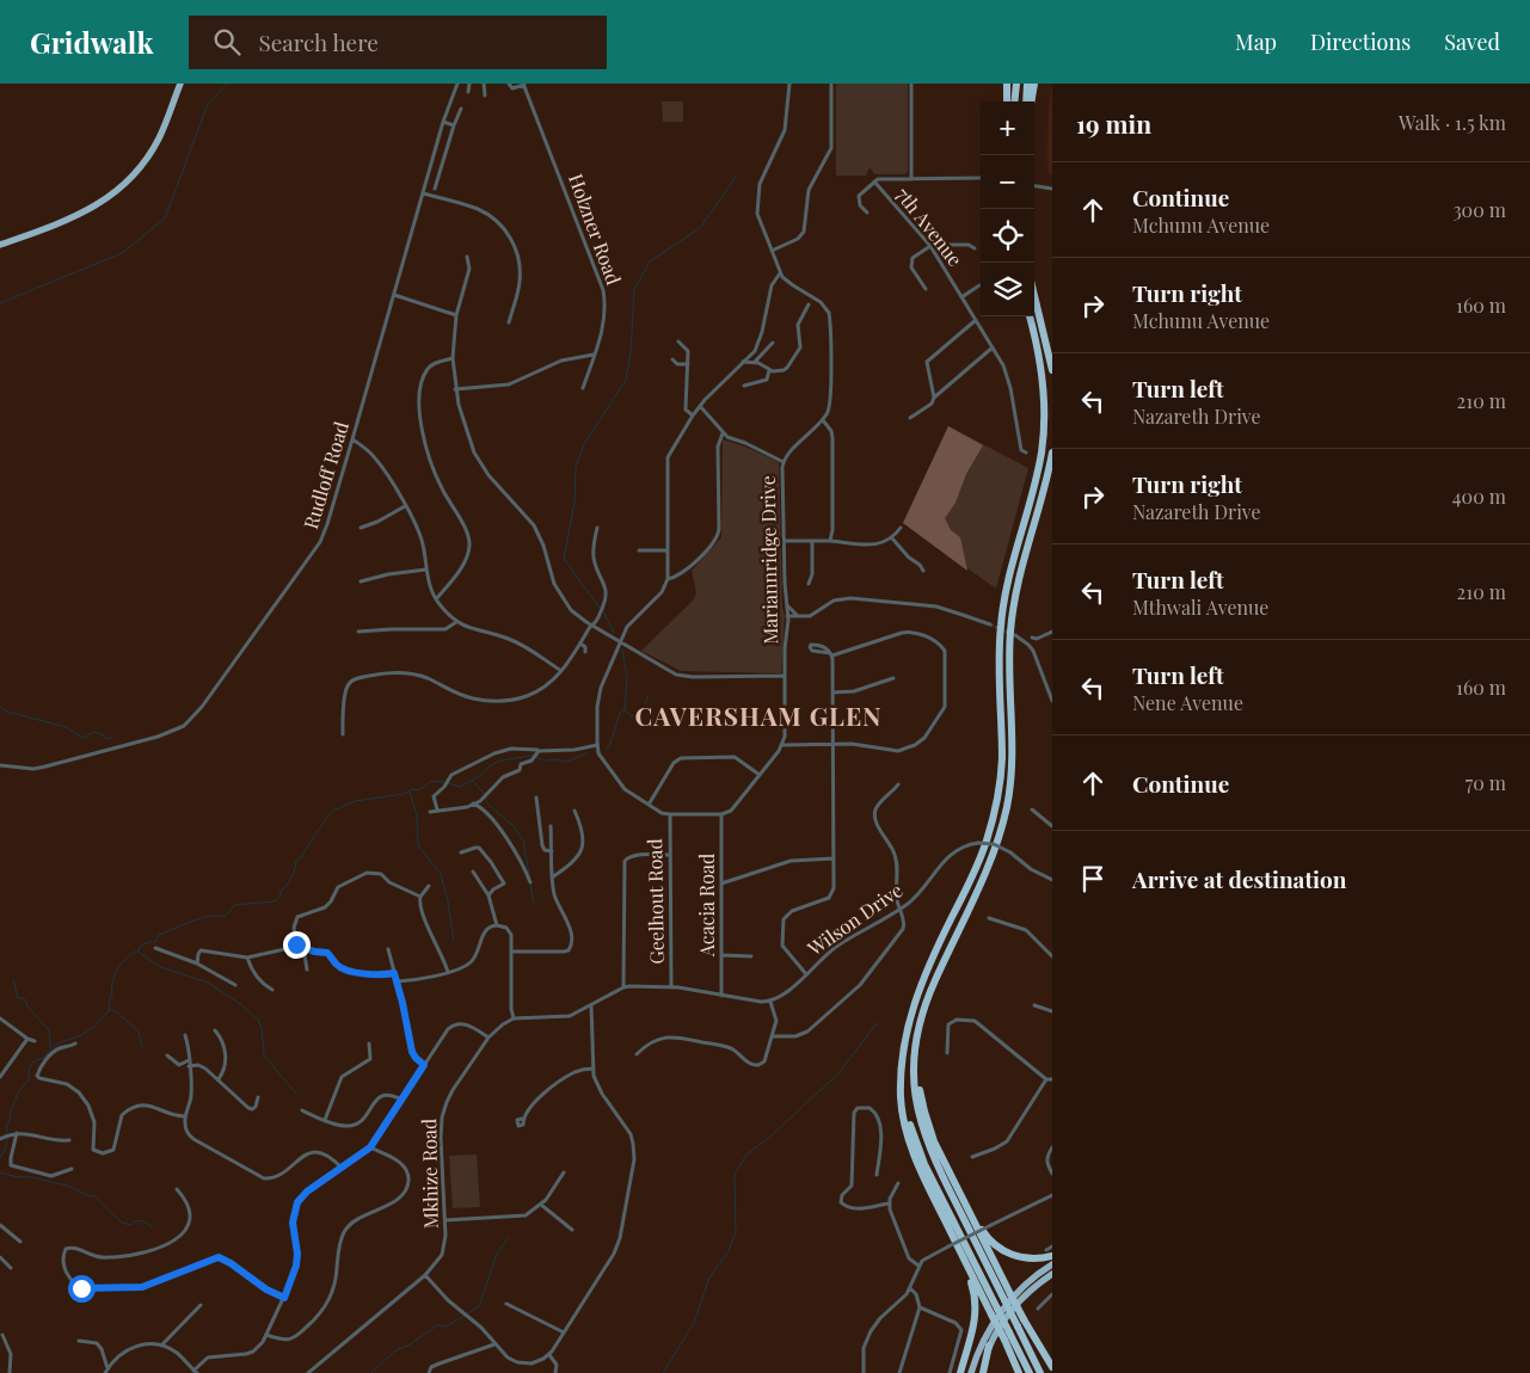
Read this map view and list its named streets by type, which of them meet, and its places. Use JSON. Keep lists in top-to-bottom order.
{
  "streets": {
    "street": [
      "7th Avenue",
      "Holzner Road",
      "Rudloff Road",
      "Mariannridge Drive",
      "Geelhout Road",
      "Acacia Road",
      "Wilson Drive",
      "Mkhize Road"
    ]
  },
  "districts": ["CAVERSHAM GLEN"],
  "page": {
    "header": "Gridwalk",
    "search": "Search here",
    "nav": ["Map", "Directions", "Saved"],
    "heading": ["19 min", "Walk · 1.5 km"],
    "map_buttons": ["+", "−"],
    "list": [
      ["Continue", "Mchunu Avenue", "300 m"],
      ["Turn right", "Mchunu Avenue", "160 m"],
      ["Turn left", "Nazareth Drive", "210 m"],
      ["Turn right", "Nazareth Drive", "400 m"],
      ["Turn left", "Mthwali Avenue", "210 m"],
      ["Turn left", "Nene Avenue", "160 m"],
      ["Continue", "70 m"],
      "Arrive at destination"
    ]
  }
}
